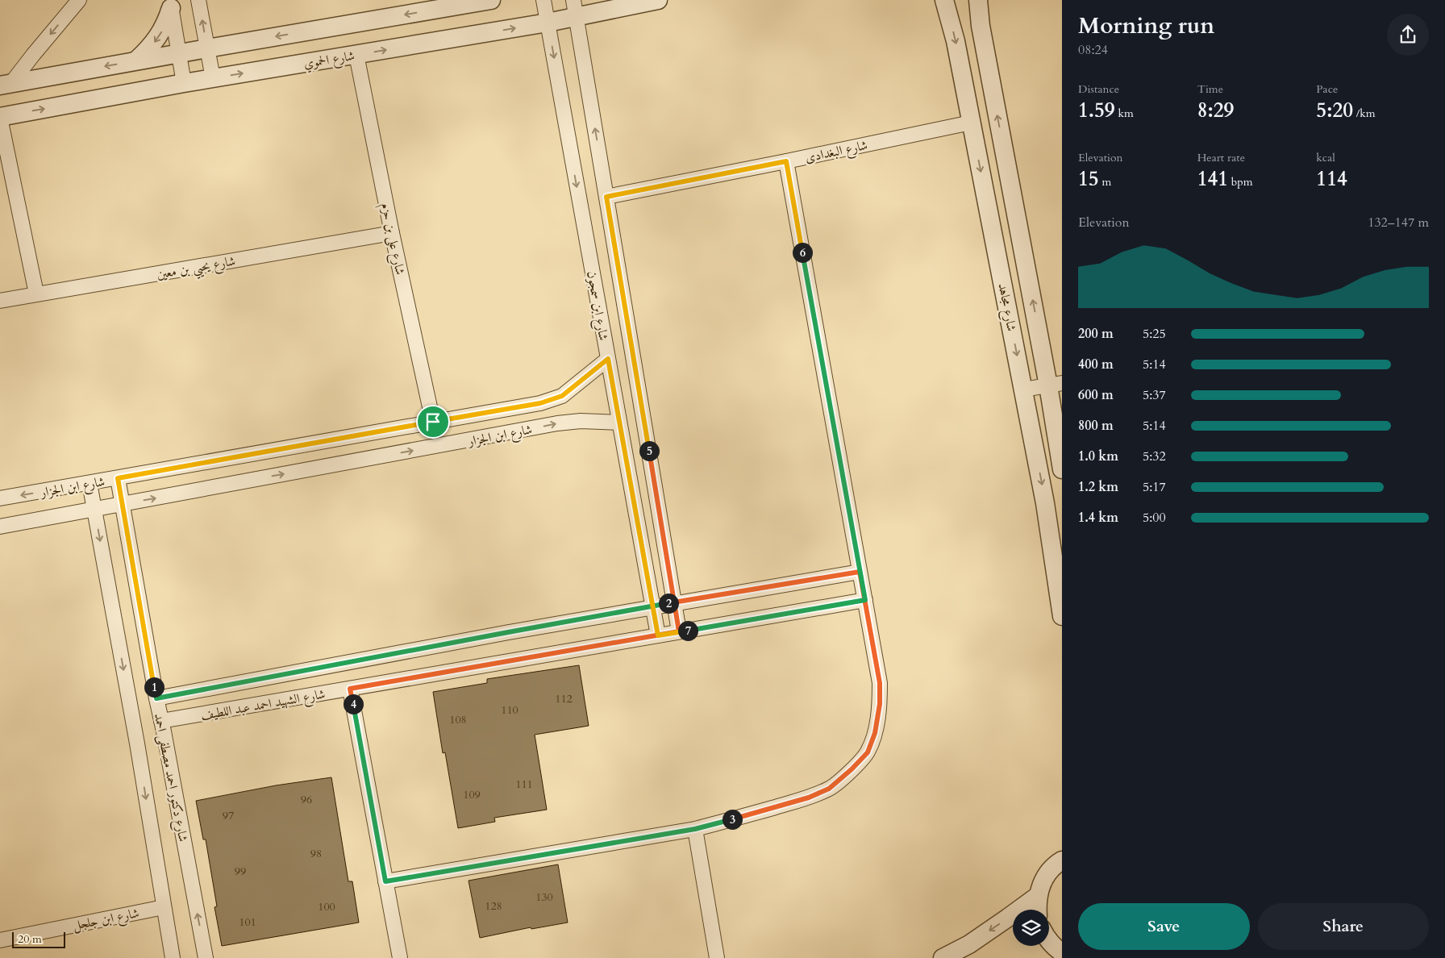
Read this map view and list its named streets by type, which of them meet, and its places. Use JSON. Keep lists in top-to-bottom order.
{
  "streets": {
    "street": [
      "شارع الحموي",
      "شارع البغدادى",
      "شارع على بن حزم",
      "شارع يحيي بن معين",
      "شارع ابن سمجون",
      "شارع مجاهد",
      "شارع ابن الجزار",
      "شارع الشهيد احمد عبد اللطيف",
      "شارع دكتور احمد مصطفى احمد",
      "شارع ابن جلجل"
    ]
  },
  "crossings": [
    ["شارع الحموي", "شارع على بن حزم"],
    ["شارع الحموي", "شارع ابن سمجون"],
    ["شارع البغدادى", "شارع ابن سمجون"],
    ["شارع البغدادى", "شارع مجاهد"],
    ["شارع على بن حزم", "شارع يحيي بن معين"],
    ["شارع على بن حزم", "شارع ابن الجزار"],
    ["شارع ابن سمجون", "شارع ابن الجزار"],
    ["شارع ابن سمجون", "شارع الشهيد احمد عبد اللطيف"],
    ["شارع ابن الجزار", "شارع دكتور احمد مصطفى احمد"],
    ["شارع الشهيد احمد عبد اللطيف", "شارع دكتور احمد مصطفى احمد"]
  ],
  "house_numbers": [
    "112",
    "110",
    "108",
    "111",
    "109",
    "96",
    "97",
    "98",
    "99",
    "130",
    "128",
    "100",
    "101"
  ],
  "scale_bar": "20 m",
  "page": {
    "heading": ["Morning run", "08:24"],
    "stats": [
      ["Distance", "1.59 km"],
      ["Time", "8:29"],
      ["Pace", "5:20 /km"],
      ["Elevation", "15 m"],
      ["Heart rate", "141 bpm"],
      ["kcal", "114"]
    ],
    "chart": ["Elevation", "132–147 m"],
    "pins": [
      "6",
      "5",
      "2",
      "7",
      "1",
      "4",
      "3"
    ],
    "list": [
      {
        "name": "200 m",
        "note": "5:25"
      },
      {
        "name": "400 m",
        "note": "5:14"
      },
      {
        "name": "600 m",
        "note": "5:37"
      },
      {
        "name": "800 m",
        "note": "5:14"
      },
      {
        "name": "1.0 km",
        "note": "5:32"
      },
      {
        "name": "1.2 km",
        "note": "5:17"
      },
      {
        "name": "1.4 km",
        "note": "5:00"
      }
    ],
    "buttons": ["Save", "Share"],
    "scale": "20 m"
  }
}
